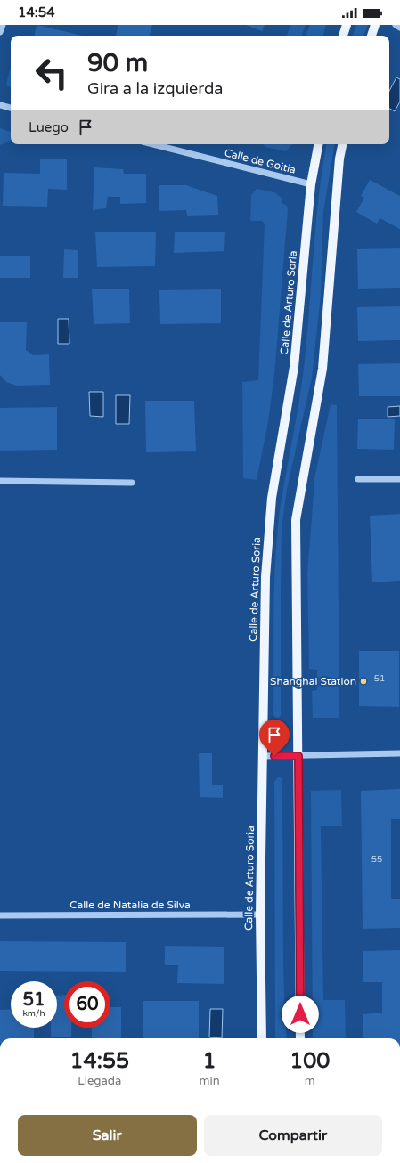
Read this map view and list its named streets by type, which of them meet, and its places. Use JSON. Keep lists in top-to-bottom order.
{
  "streets": {
    "main road": ["Calle de Arturo Soria"],
    "street": ["Calle de Goitia", "Calle de Natalia de Silva"]
  },
  "crossings": [
    ["Calle de Goitia", "Calle de Arturo Soria"],
    ["Calle de Arturo Soria", "Calle de Natalia de Silva"]
  ],
  "places": ["Shanghai Station"],
  "house_numbers": ["51", "55"],
  "page": {
    "status": "14:54",
    "turn": ["90 m", "Gira a la izquierda"],
    "then": "Luego",
    "speed": "51 km/h",
    "limit": "60",
    "eta": [
      "14:55",
      "Llegada",
      "1",
      "min",
      "100",
      "m"
    ],
    "buttons": ["Salir", "Compartir"]
  }
}
